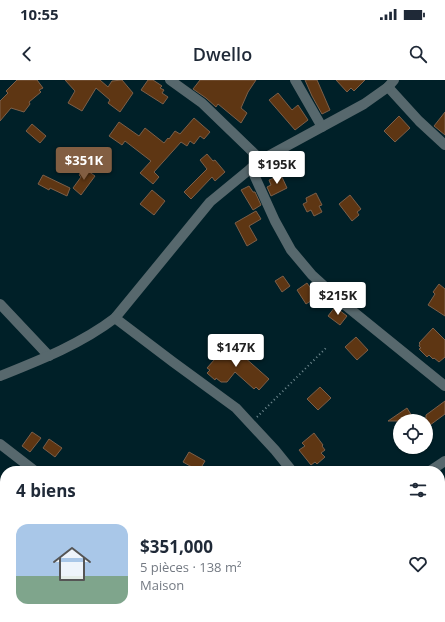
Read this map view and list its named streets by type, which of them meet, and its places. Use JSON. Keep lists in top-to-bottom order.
{
  "page": {
    "status": "10:55",
    "header": "Dwello",
    "price": [
      "$351K",
      "$195K",
      "$215K",
      "$147K"
    ],
    "heading": "4 biens",
    "list": [
      {
        "name": "$351,000",
        "note": "5 pièces · 138 m² · Maison"
      }
    ]
  }
}
